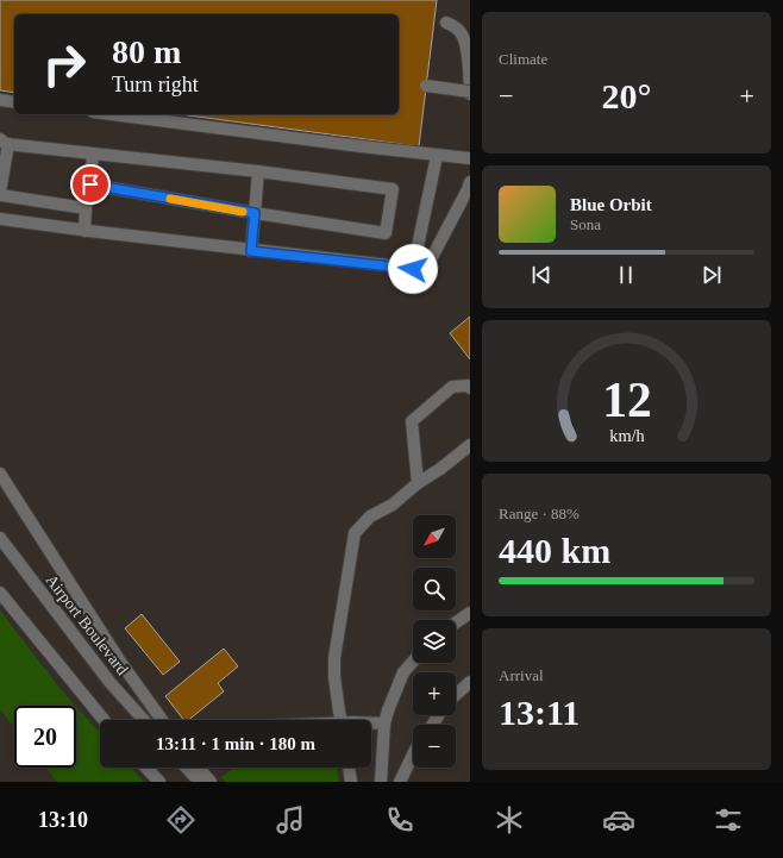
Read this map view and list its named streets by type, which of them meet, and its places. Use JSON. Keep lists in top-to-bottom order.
{
  "streets": {
    "street": ["Airport Boulevard"]
  },
  "north": "bottom left",
  "page": {
    "tile": [
      "Climate",
      ["Range · 88%", "440 km"],
      ["Arrival", "13:11"]
    ],
    "turn": ["80 m", "Turn right"],
    "heat": ["−", "20°", "+"],
    "song": ["Blue Orbit", "Sona"],
    "map_buttons": ["+", "−"],
    "limit": "20",
    "trip": "13:11 · 1 min · 180 m",
    "tabs": "13:10",
    "gauge": ["12", "km/h"]
  }
}
